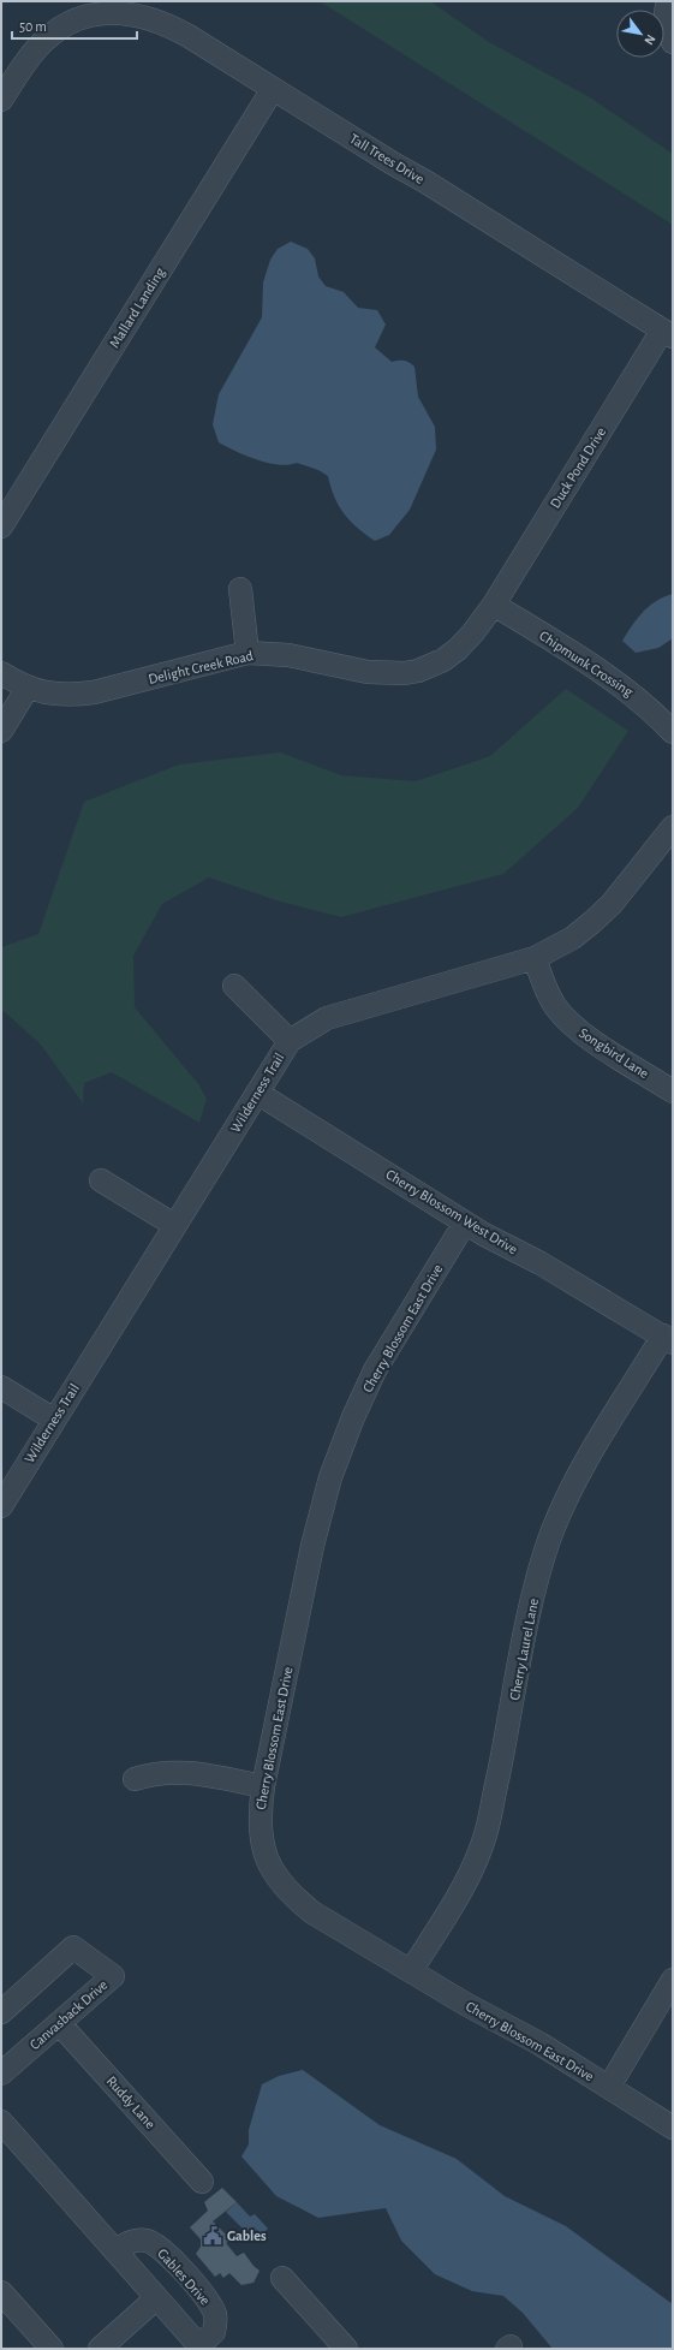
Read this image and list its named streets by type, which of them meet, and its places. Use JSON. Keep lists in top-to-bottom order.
{
  "streets": {
    "street": [
      "Tall Trees Drive",
      "Mallard Landing",
      "Duck Pond Drive",
      "Chipmunk Crossing",
      "Delight Creek Road",
      "Songbird Lane",
      "Wilderness Trail",
      "Cherry Blossom West Drive",
      "Cherry Blossom East Drive",
      "Cherry Laurel Lane",
      "Canvasback Drive",
      "Ruddy Lane",
      "Gables Drive"
    ]
  },
  "crossings": [
    ["Tall Trees Drive", "Mallard Landing"],
    ["Tall Trees Drive", "Duck Pond Drive"],
    ["Duck Pond Drive", "Chipmunk Crossing"],
    ["Duck Pond Drive", "Delight Creek Road"],
    ["Chipmunk Crossing", "Delight Creek Road"],
    ["Songbird Lane", "Wilderness Trail"],
    ["Wilderness Trail", "Cherry Blossom West Drive"],
    ["Cherry Blossom West Drive", "Cherry Blossom East Drive"],
    ["Cherry Blossom West Drive", "Cherry Laurel Lane"],
    ["Cherry Blossom East Drive", "Cherry Laurel Lane"],
    ["Canvasback Drive", "Ruddy Lane"]
  ],
  "places": {
    "public building": ["Gables"]
  },
  "scale_bar": "50 m",
  "north": "bottom right"
}
